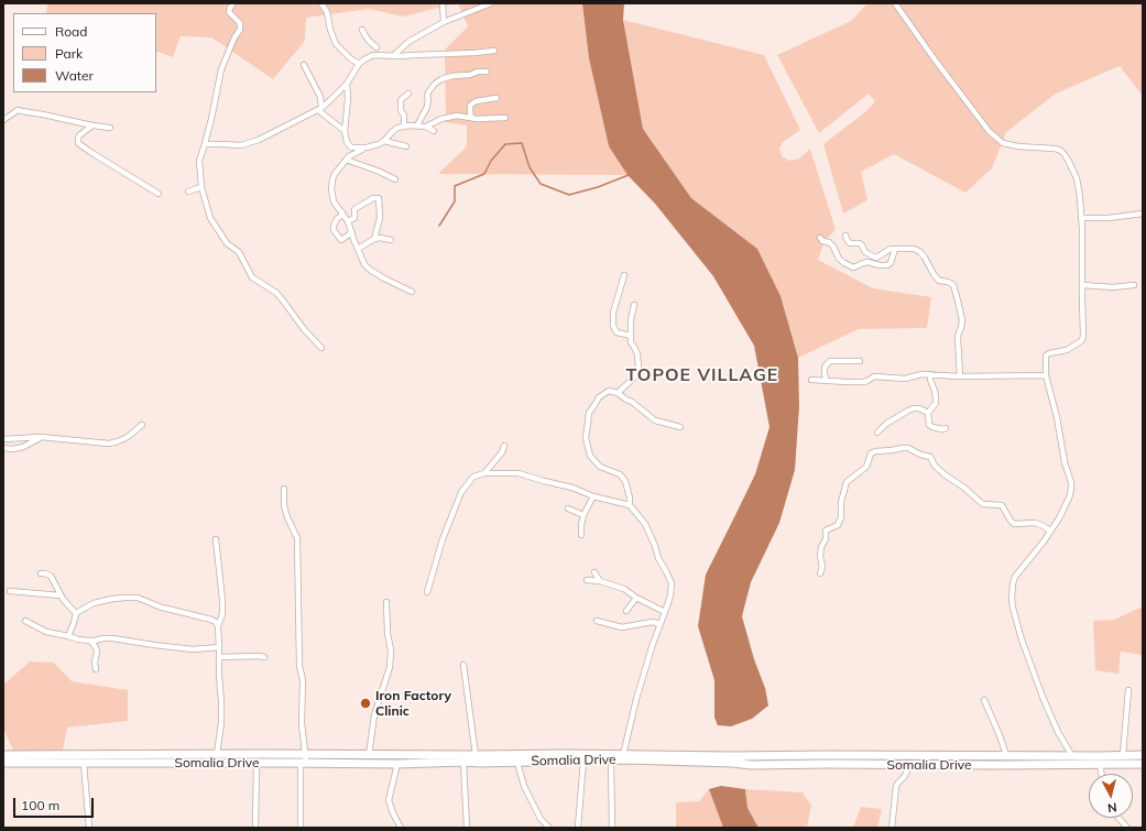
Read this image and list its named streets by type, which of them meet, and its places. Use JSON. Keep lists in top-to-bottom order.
{
  "streets": {
    "main road": ["Somalia Drive"]
  },
  "districts": ["TOPOE VILLAGE"],
  "places": ["Iron Factory Clinic"],
  "legend": ["Road", "Park", "Water"],
  "scale_bar": "100 m",
  "north": "bottom"
}
